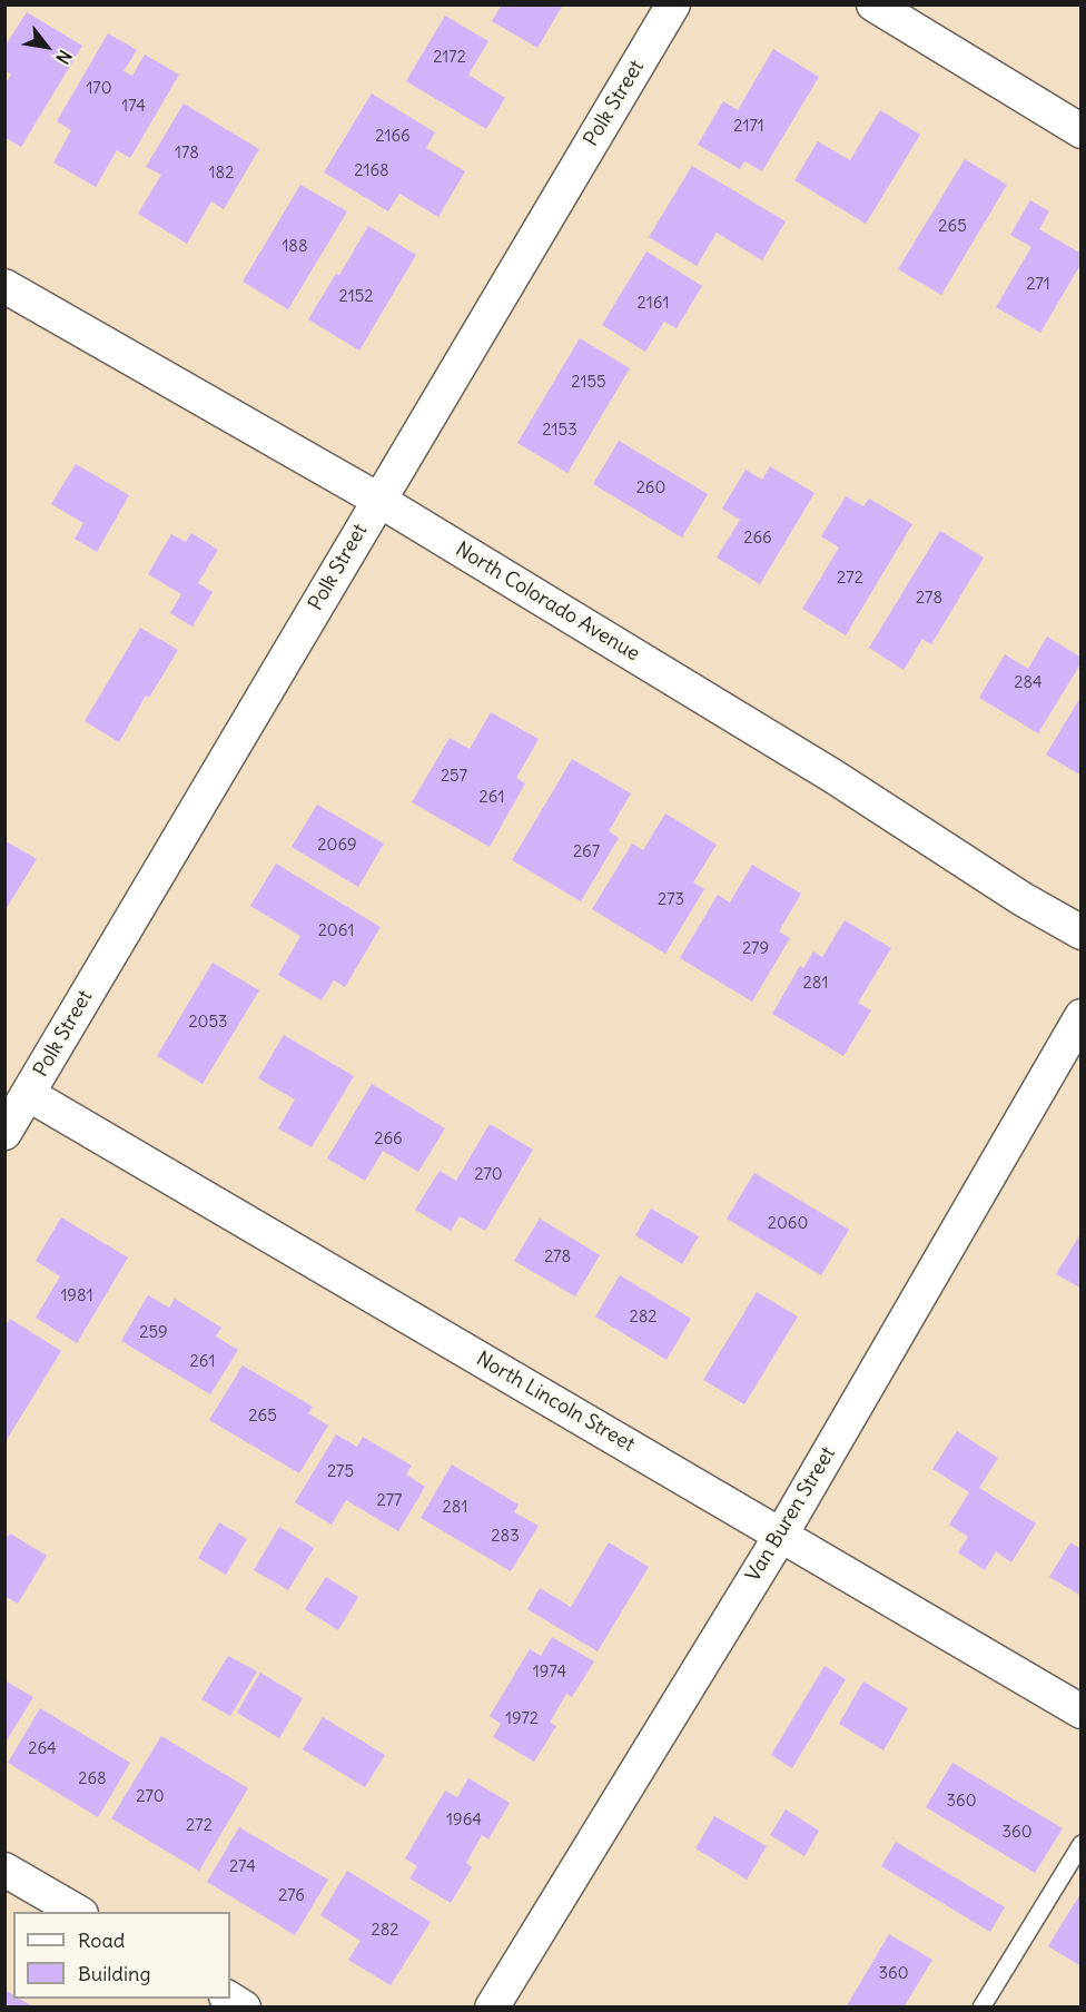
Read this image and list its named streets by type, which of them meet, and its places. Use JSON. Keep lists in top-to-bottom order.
{
  "streets": {
    "street": [
      "Polk Street",
      "North Colorado Avenue",
      "North Lincoln Street",
      "Van Buren Street"
    ]
  },
  "crossings": [
    ["Polk Street", "North Colorado Avenue"],
    ["Polk Street", "North Lincoln Street"],
    ["North Lincoln Street", "Van Buren Street"]
  ],
  "house_numbers": [
    "2172",
    "170",
    "174",
    "2171",
    "2166",
    "178",
    "2168",
    "182",
    "265",
    "188",
    "271",
    "2152",
    "2161",
    "2155",
    "2153",
    "260",
    "266",
    "272",
    "278",
    "284",
    "257",
    "261",
    "2069",
    "267",
    "273",
    "2061",
    "279",
    "281",
    "2053",
    "266",
    "270",
    "2060",
    "278",
    "1981",
    "282",
    "259",
    "261",
    "265",
    "275",
    "277",
    "281",
    "283",
    "1974",
    "1972",
    "264",
    "268",
    "270",
    "360",
    "1964",
    "272",
    "360",
    "274",
    "276",
    "282",
    "360"
  ],
  "legend": ["Road", "Building"],
  "north": "bottom right"
}
